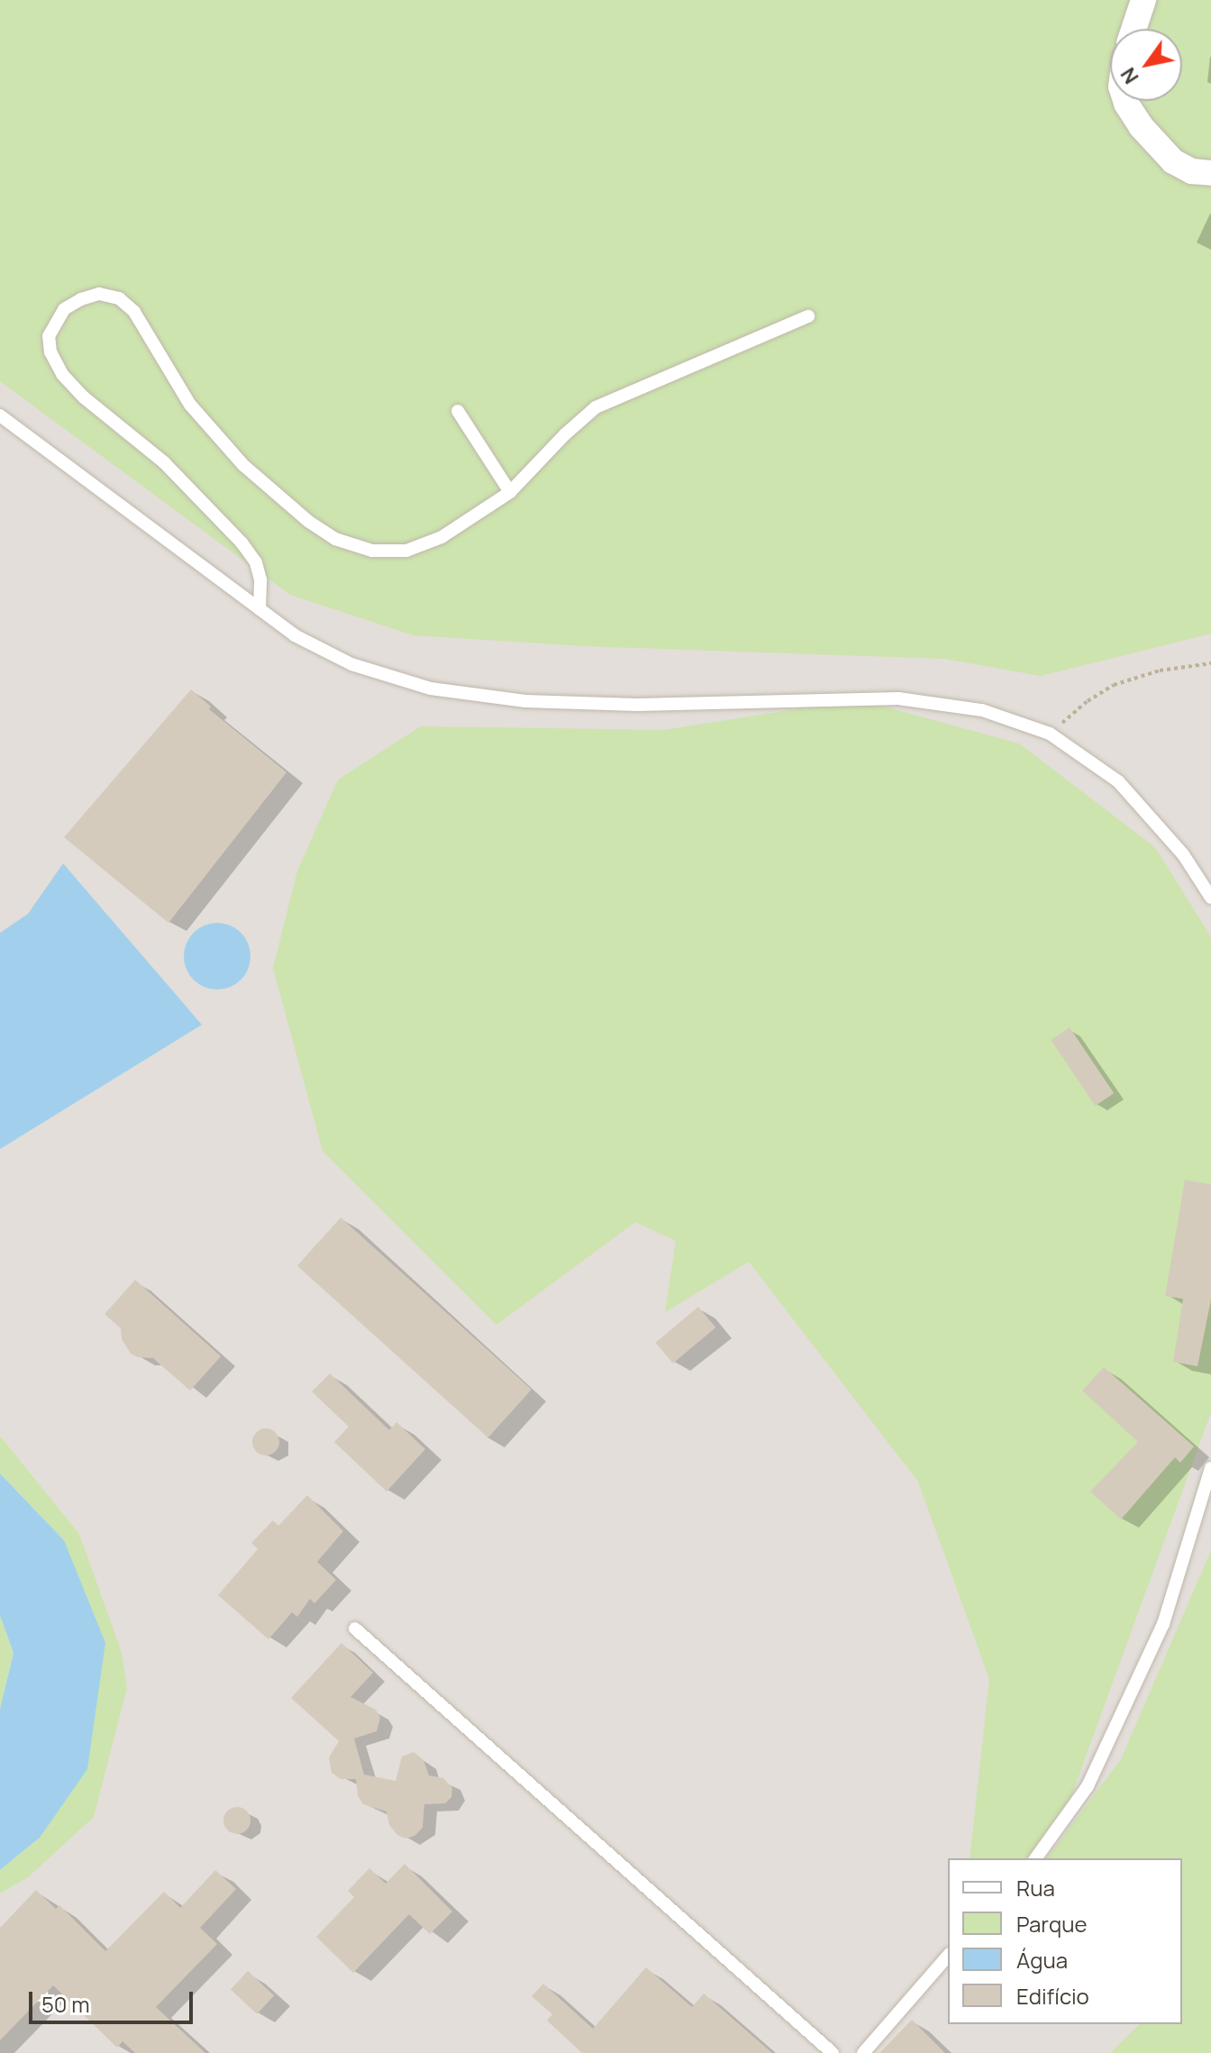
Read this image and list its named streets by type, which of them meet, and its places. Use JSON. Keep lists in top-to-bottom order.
{
  "legend": [
    "Rua",
    "Parque",
    "Água",
    "Edifício"
  ],
  "scale_bar": "50 m",
  "north": "bottom left"
}
